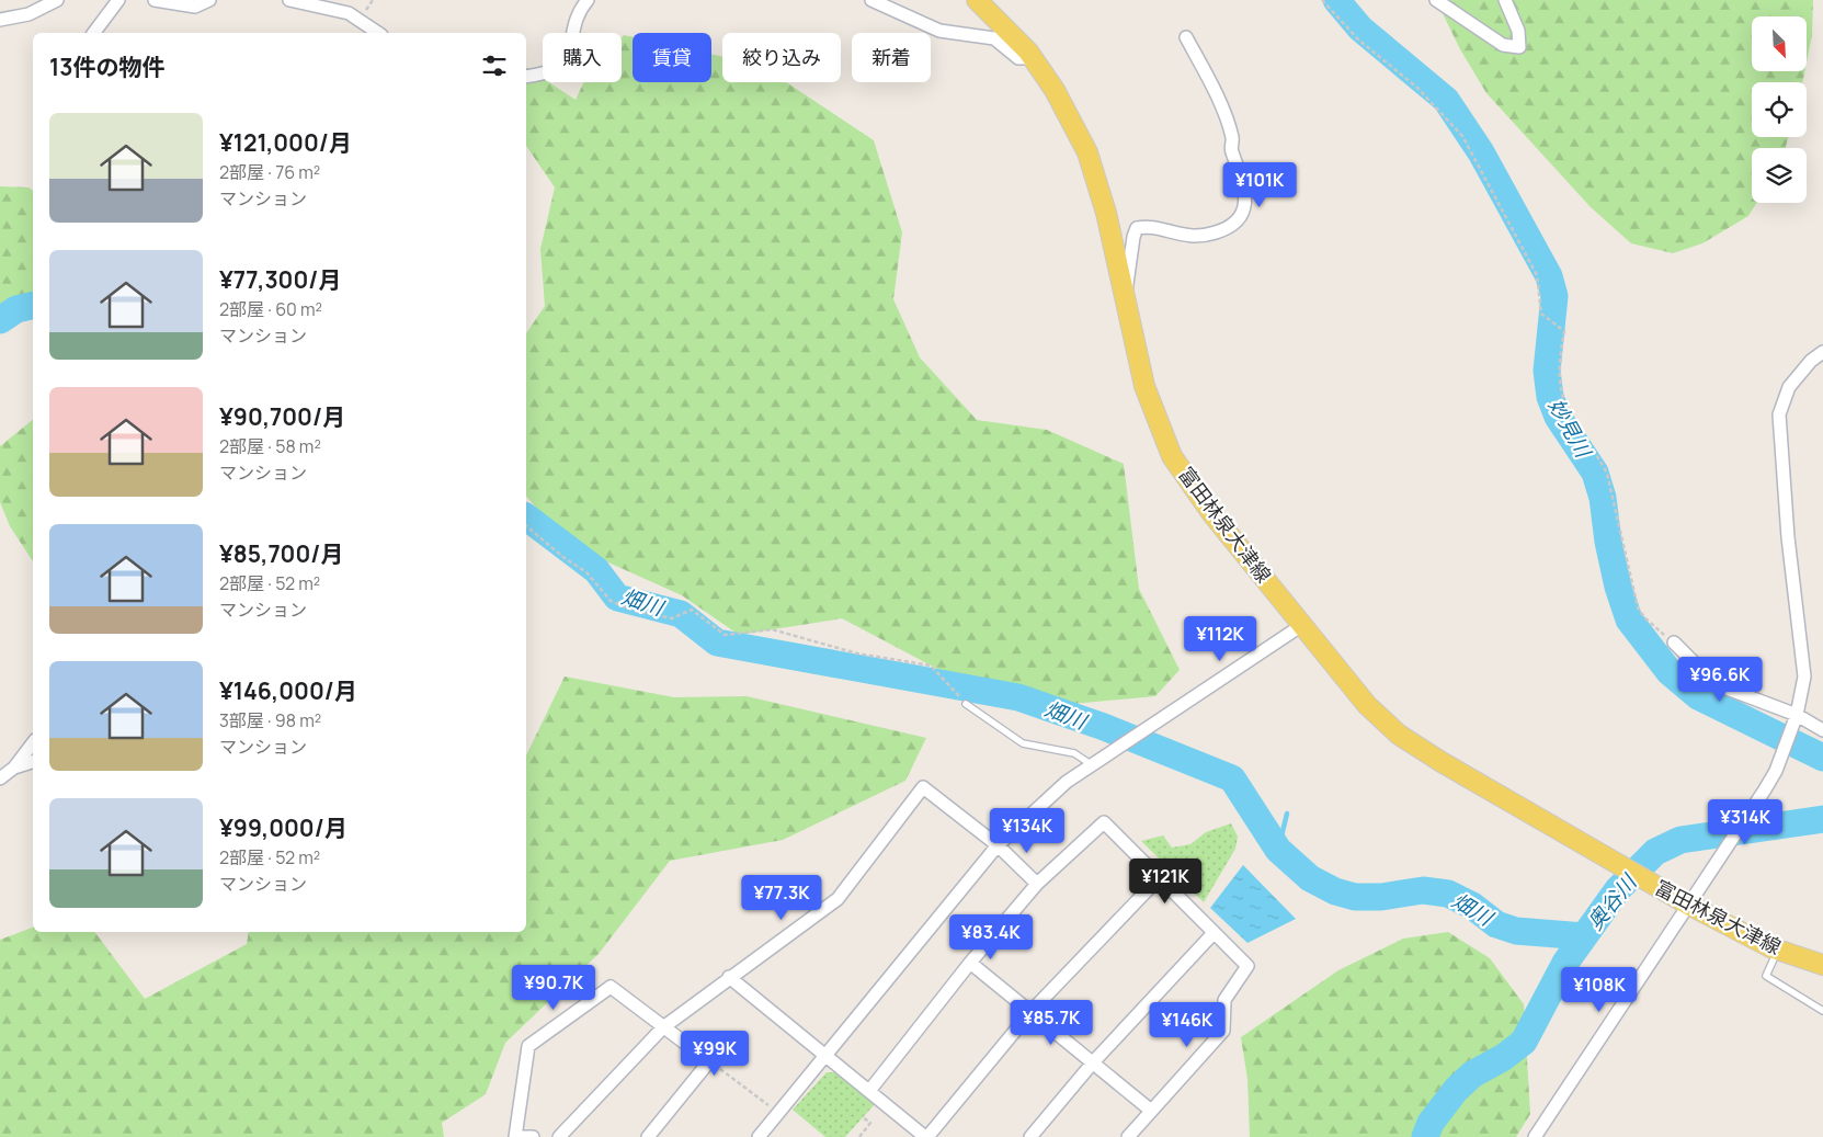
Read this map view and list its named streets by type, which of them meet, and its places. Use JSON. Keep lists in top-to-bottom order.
{
  "streets": {
    "main road": ["富田林泉大津線"]
  },
  "water": ["妙見川", "畑川", "奥谷川"],
  "north": "bottom right",
  "page": {
    "chip": [
      "購入",
      "賃貸",
      "絞り込み",
      "新着"
    ],
    "heading": "13件の物件",
    "list": [
      {
        "name": "¥121,000/月",
        "note": "2部屋 · 76 m² · マンション"
      },
      {
        "name": "¥77,300/月",
        "note": "2部屋 · 60 m² · マンション"
      },
      {
        "name": "¥90,700/月",
        "note": "2部屋 · 58 m² · マンション"
      },
      {
        "name": "¥85,700/月",
        "note": "2部屋 · 52 m² · マンション"
      },
      {
        "name": "¥146,000/月",
        "note": "3部屋 · 98 m² · マンション"
      },
      {
        "name": "¥99,000/月",
        "note": "2部屋 · 52 m² · マンション"
      }
    ],
    "price": [
      "¥101K",
      "¥112K",
      "¥96.6K",
      "¥314K",
      "¥134K",
      "¥121K",
      "¥77.3K",
      "¥83.4K",
      "¥90.7K",
      "¥108K",
      "¥85.7K",
      "¥146K",
      "¥99K"
    ]
  }
}
